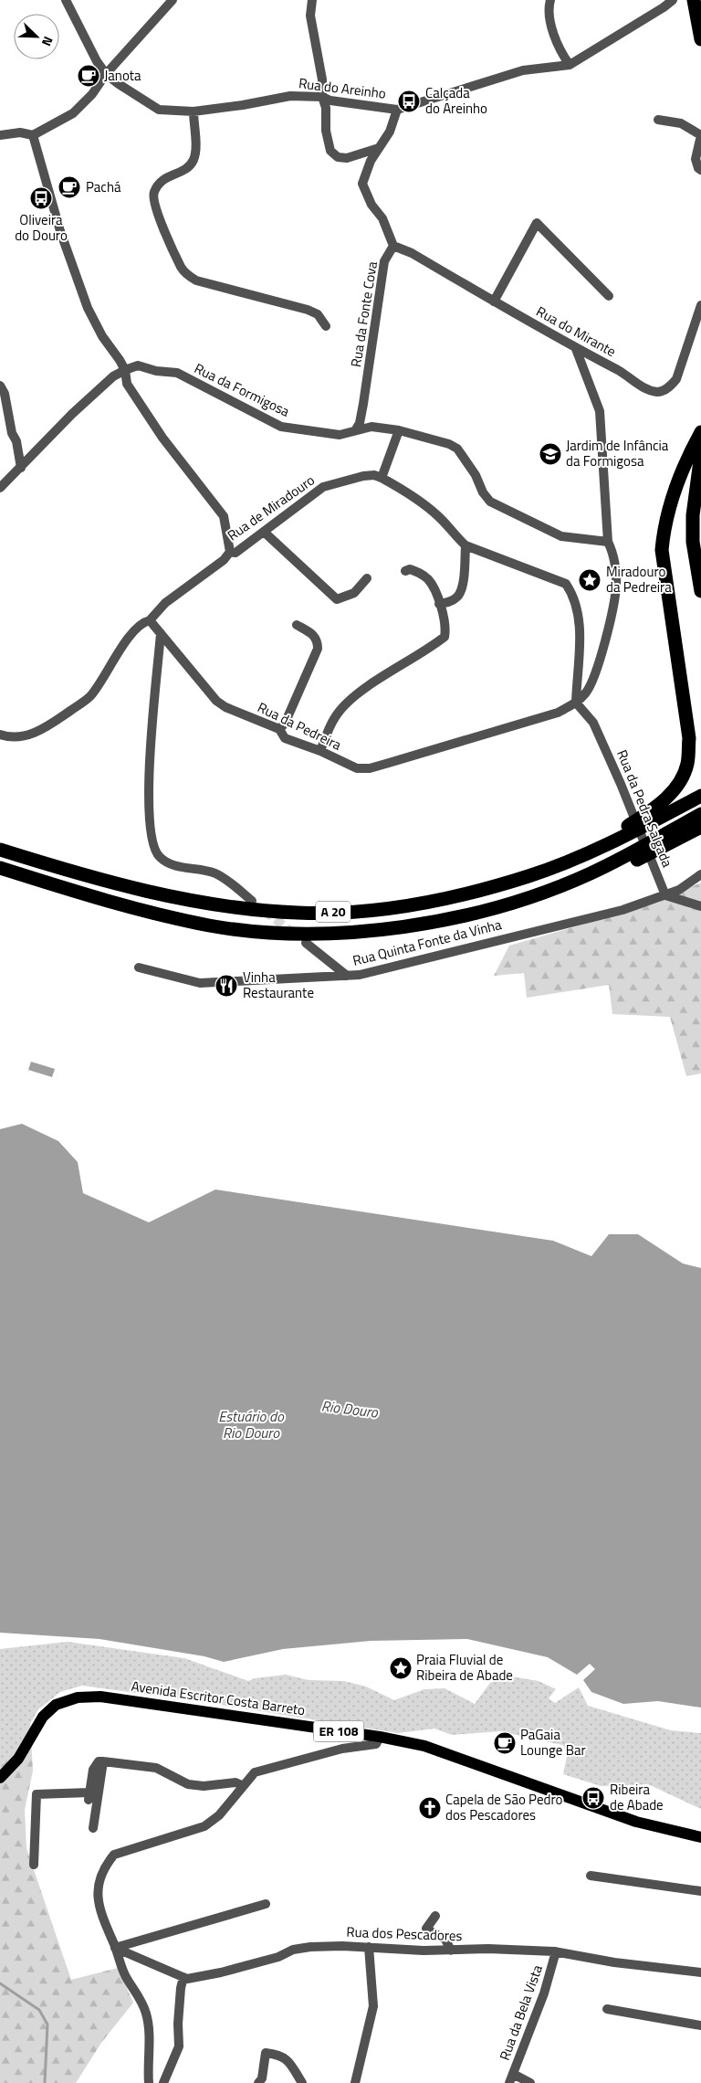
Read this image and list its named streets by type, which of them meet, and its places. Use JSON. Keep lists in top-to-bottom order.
{
  "streets": {
    "highway": ["A 20"],
    "main road": ["Avenida Escritor Costa Barreto", "ER 108"],
    "street": [
      "Rua do Areinho",
      "Rua da Fonte Cova",
      "Rua do Mirante",
      "Rua da Formigosa",
      "Rua de Miradouro",
      "Rua da Pedreira",
      "Rua da Pedra Salgada",
      "Rua Quinta Fonte da Vinha",
      "Rua dos Pescadores",
      "Rua da Bela Vista"
    ]
  },
  "crossings": [
    ["Rua da Fonte Cova", "Rua do Mirante"],
    ["Rua da Fonte Cova", "Rua da Formigosa"],
    ["Rua de Miradouro", "Rua da Pedreira"],
    ["Rua da Pedreira", "Rua da Pedra Salgada"],
    ["Rua da Pedra Salgada", "Rua Quinta Fonte da Vinha"],
    ["Rua dos Pescadores", "Rua da Bela Vista"]
  ],
  "water": ["Rio Douro", "Estuário do Rio Douro"],
  "places": {
    "cafe": ["Janota", "Pachá", "PaGaia Lounge Bar"],
    "bus stop": ["Calçada do Areinho", "Oliveira do Douro", "Ribeira de Abade"],
    "school or university": ["Jardim de Infância da Formigosa"],
    "place": ["Miradouro da Pedreira", "Praia Fluvial de Ribeira de Abade"],
    "restaurant": ["Vinha Restaurante"],
    "church": ["Capela de São Pedro dos Pescadores"]
  },
  "north": "bottom right"
}
